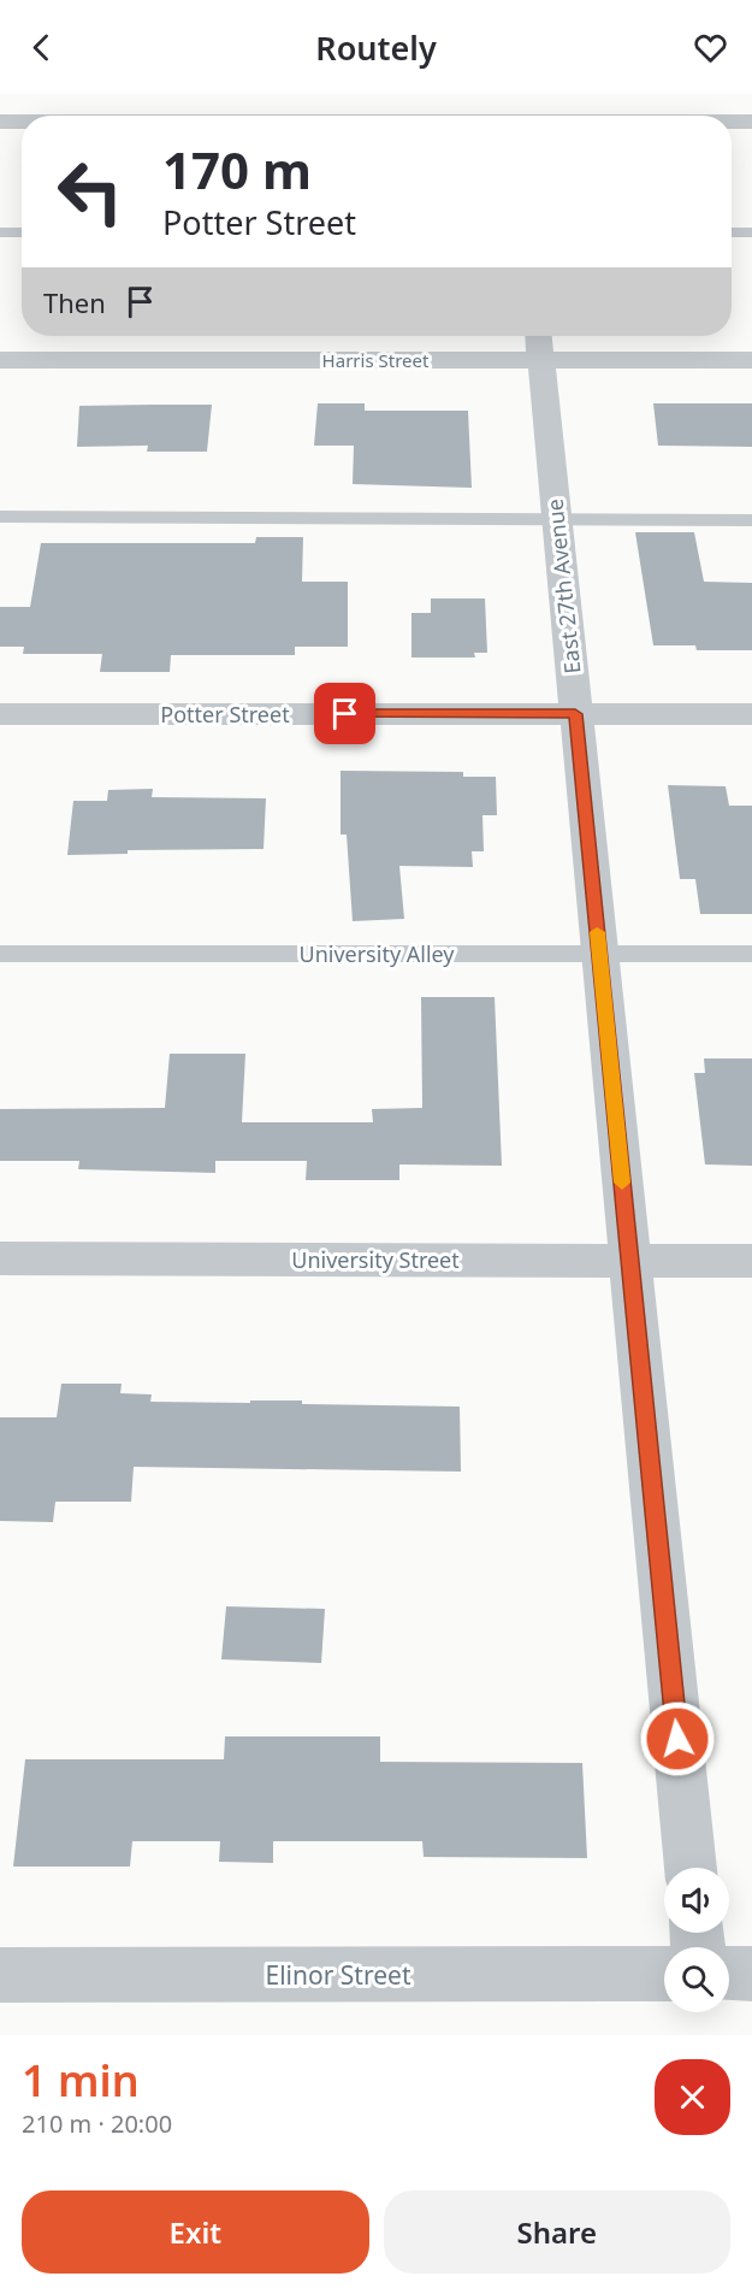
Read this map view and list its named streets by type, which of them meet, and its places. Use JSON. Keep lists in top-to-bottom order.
{
  "streets": {
    "street": [
      "Harris Street",
      "East 27th Avenue",
      "Potter Street",
      "University Street",
      "Elinor Street"
    ],
    "lane": ["University Alley"]
  },
  "crossings": [
    ["Harris Street", "East 27th Avenue"],
    ["East 27th Avenue", "Potter Street"],
    ["East 27th Avenue", "University Alley"],
    ["East 27th Avenue", "University Street"]
  ],
  "page": {
    "header": "Routely",
    "turn": ["170 m", "Potter Street"],
    "then": "Then",
    "heading": ["1 min", "210 m · 20:00"],
    "buttons": ["Exit", "Share"]
  }
}
